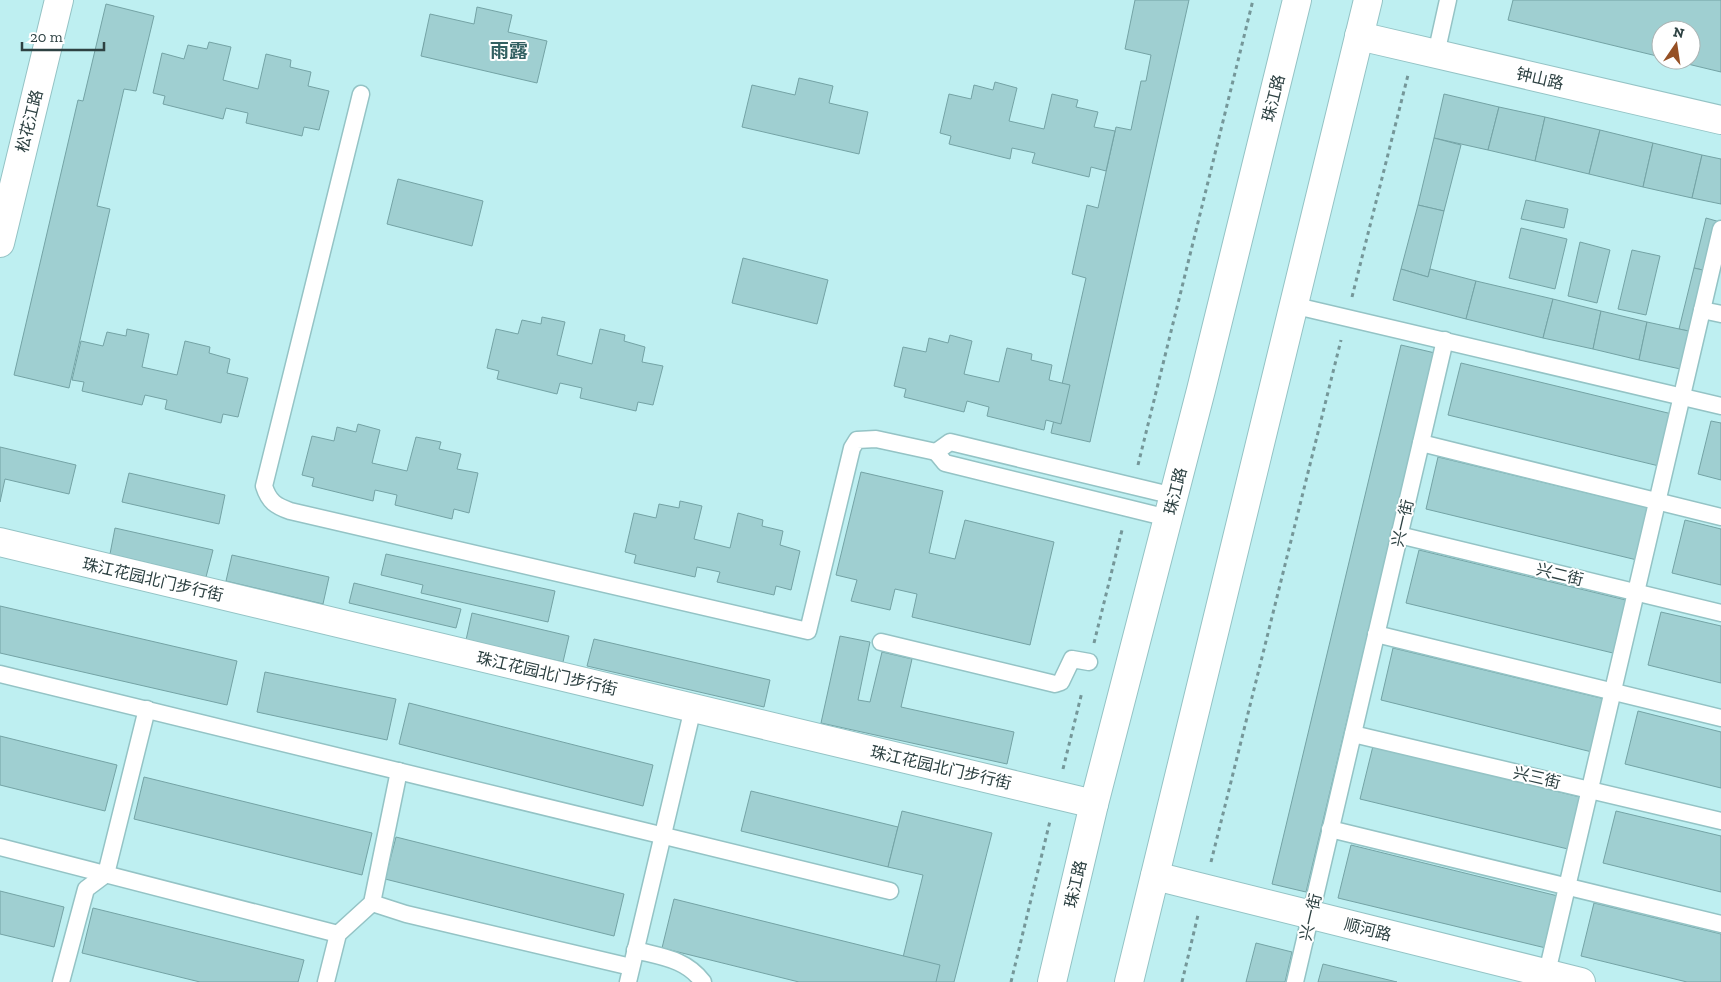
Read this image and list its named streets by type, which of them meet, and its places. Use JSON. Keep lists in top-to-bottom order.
{
  "streets": {
    "street": [
      "钟山路",
      "珠江路",
      "松花江路",
      "珠江花园北门步行街",
      "顺河路"
    ],
    "lane": ["兴一街", "兴二街", "兴三街"]
  },
  "crossings": [
    ["珠江路", "珠江花园北门步行街"],
    ["兴一街", "兴二街"],
    ["兴一街", "兴三街"],
    ["兴一街", "顺河路"]
  ],
  "districts": ["雨露"],
  "scale_bar": "20 m",
  "north": "top"
}
